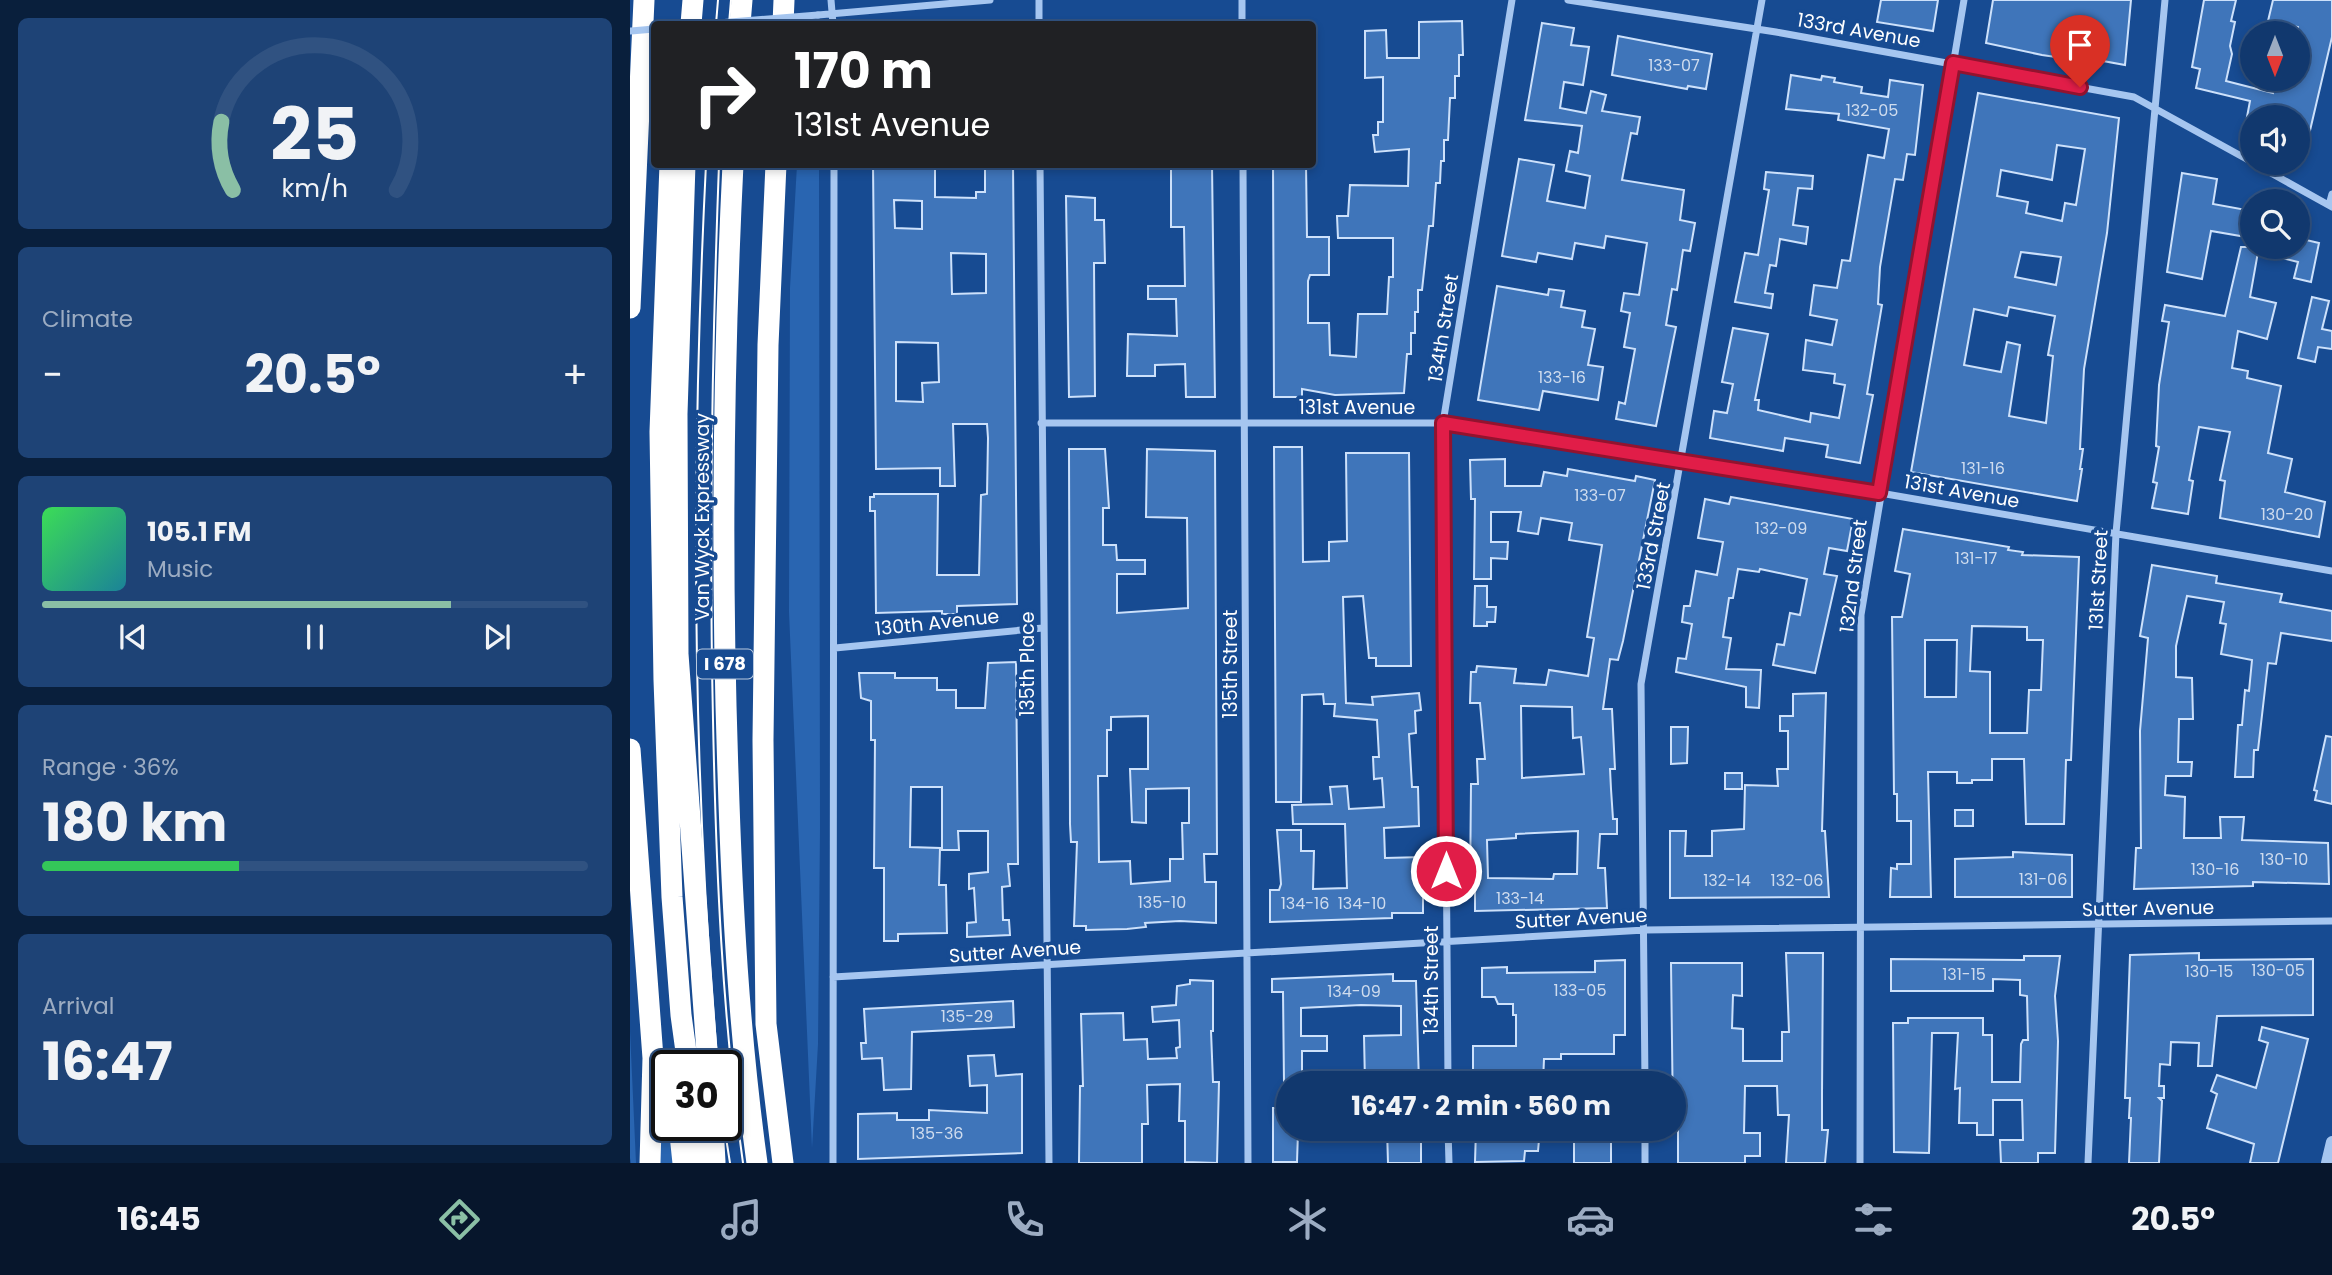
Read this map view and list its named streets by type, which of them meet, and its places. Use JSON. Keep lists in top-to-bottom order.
{
  "streets": {
    "highway": ["Van Wyck Expressway", "I 678"],
    "street": [
      "133rd Avenue",
      "134th Street",
      "131st Avenue",
      "133rd Street",
      "132nd Street",
      "131st Street",
      "130th Avenue",
      "135th Place",
      "135th Street",
      "Sutter Avenue"
    ]
  },
  "crossings": [
    ["133rd Avenue", "133rd Street"],
    ["133rd Avenue", "132nd Street"],
    ["133rd Avenue", "131st Street"],
    ["134th Street", "131st Avenue"],
    ["134th Street", "Sutter Avenue"],
    ["131st Avenue", "133rd Street"],
    ["131st Avenue", "132nd Street"],
    ["131st Avenue", "131st Street"],
    ["131st Avenue", "135th Place"],
    ["131st Avenue", "135th Street"],
    ["133rd Street", "Sutter Avenue"],
    ["132nd Street", "Sutter Avenue"],
    ["131st Street", "Sutter Avenue"],
    ["130th Avenue", "135th Place"],
    ["135th Place", "Sutter Avenue"],
    ["135th Street", "Sutter Avenue"]
  ],
  "house_numbers": [
    "133-07",
    "132-05",
    "133-16",
    "131-16",
    "133-07",
    "130-20",
    "132-09",
    "131-17",
    "130-10",
    "130-16",
    "131-06",
    "132-14",
    "132-06",
    "133-14",
    "135-10",
    "134-16",
    "134-10",
    "130-05",
    "130-15",
    "131-15",
    "133-05",
    "134-09",
    "135-29",
    "135-36"
  ],
  "north": "bottom",
  "page": {
    "turn": ["170 m", "131st Avenue"],
    "tile": [
      "Climate",
      ["Range · 36%", "180 km"],
      ["Arrival", "16:47"]
    ],
    "heat": ["−", "20.5°", "+"],
    "song": ["105.1 FM", "Music"],
    "limit": "30",
    "trip": "16:47 · 2 min · 560 m",
    "tabs": ["16:45", "20.5°"],
    "gauge": ["25", "km/h"]
  }
}
